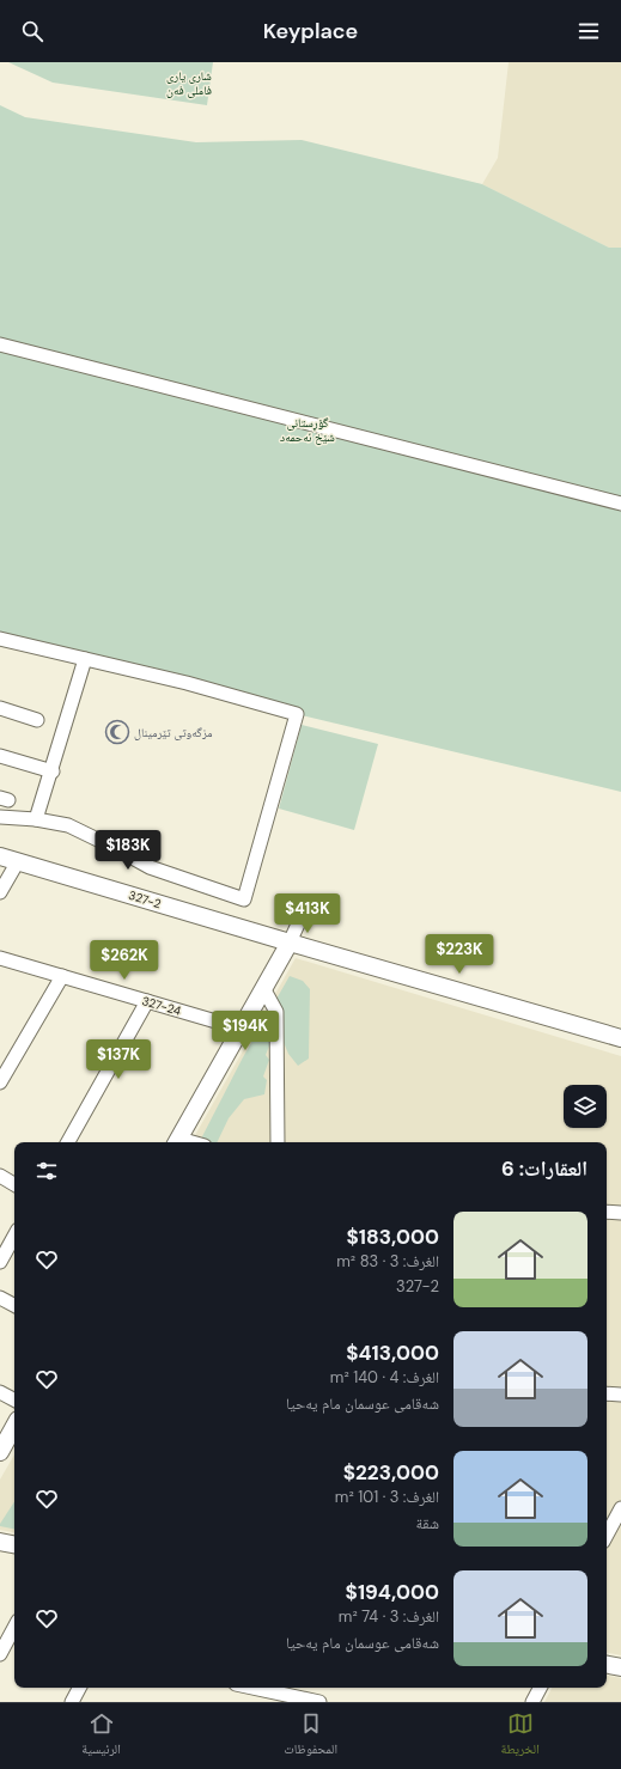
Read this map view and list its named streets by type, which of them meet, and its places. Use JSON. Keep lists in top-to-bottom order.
{
  "streets": {
    "street": ["327-2", "327-24"]
  },
  "parks": ["شاری یاری فاملی فەن", "گۆڕستانی شێخ ئەحمەد"],
  "places": {
    "mosque": ["مزگەوتی تێرمینال"]
  },
  "page": {
    "header": "Keyplace",
    "price": [
      "$183K",
      "$413K",
      "$223K",
      "$262K",
      "$194K",
      "$137K"
    ],
    "heading": "العقارات: 6",
    "list": [
      {
        "name": "$183,000",
        "note": "الغرف: 3 · 83 m² · 327-2"
      },
      {
        "name": "$413,000",
        "note": "الغرف: 4 · 140 m² · شەقامی عوسمان مام یەحیا"
      },
      {
        "name": "$223,000",
        "note": "الغرف: 3 · 101 m² · شقة"
      },
      {
        "name": "$194,000",
        "note": "الغرف: 3 · 74 m² · شەقامی عوسمان مام یەحیا"
      }
    ],
    "tabs": ["الخريطة", "المحفوظات", "الرئيسية"]
  }
}
